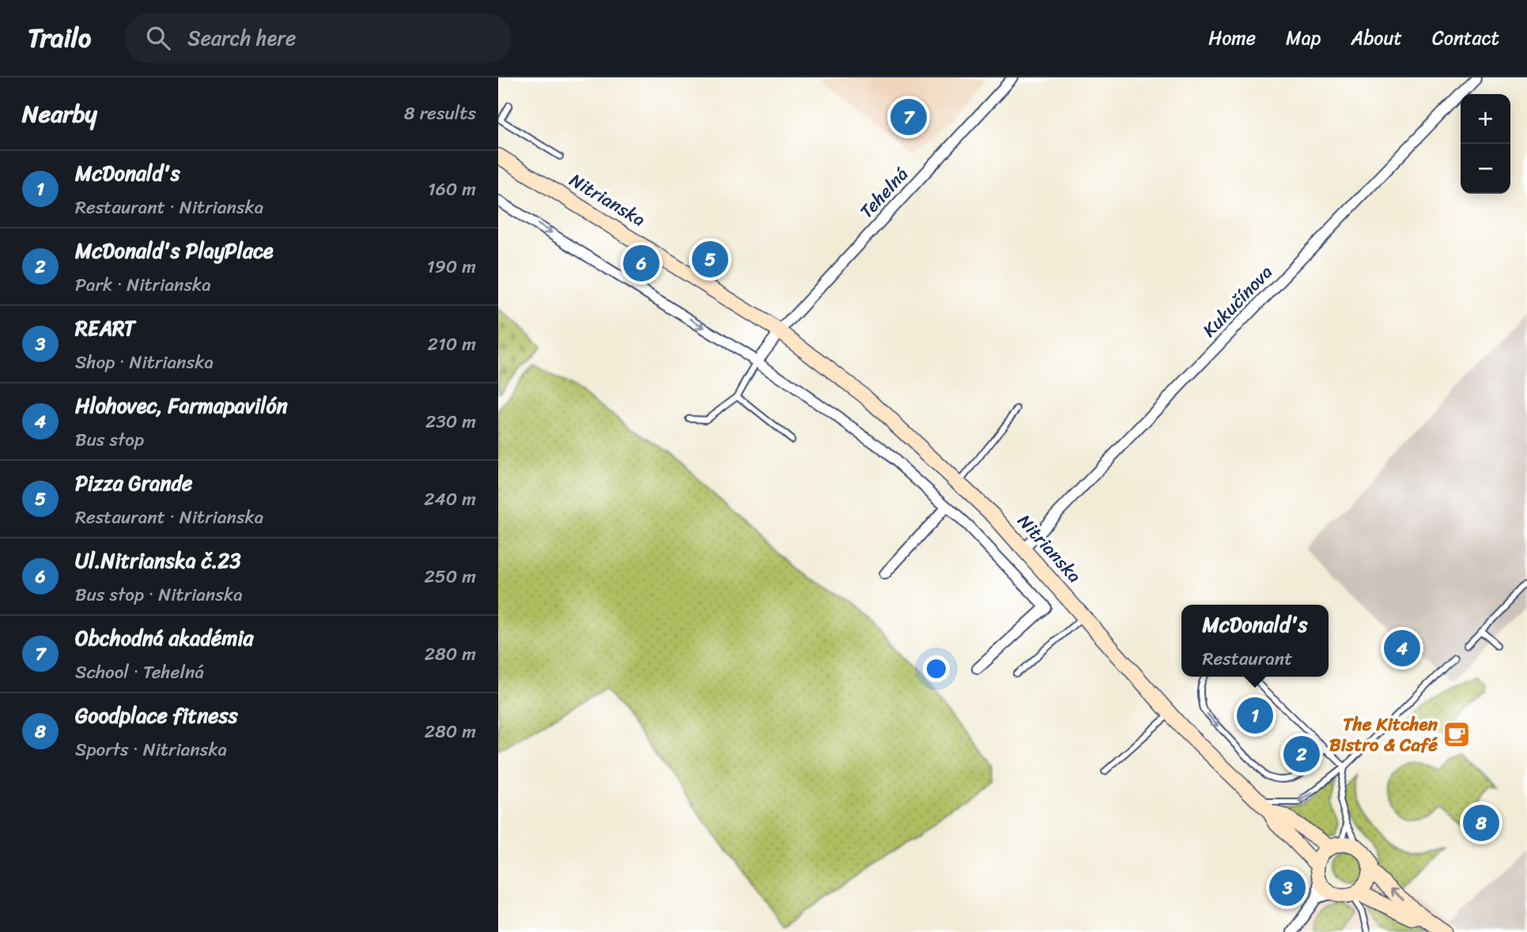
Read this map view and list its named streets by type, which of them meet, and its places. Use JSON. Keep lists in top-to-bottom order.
{
  "streets": {
    "main road": ["Nitrianska"],
    "street": ["Tehelná", "Kukučínova"]
  },
  "crossings": [
    ["Tehelná", "Nitrianska"],
    ["Nitrianska", "Kukučínova"]
  ],
  "places": {
    "cafe": ["The Kitchen Bistro & Café"]
  },
  "page": {
    "header": "Trailo",
    "search": "Search here",
    "nav": [
      "Home",
      "Map",
      "About",
      "Contact"
    ],
    "heading": ["Nearby", "8 results"],
    "map_buttons": ["+", "−"],
    "pins": [
      "7",
      "5",
      "6",
      "4",
      "1",
      "2",
      "8",
      "3"
    ],
    "list": [
      {
        "mark": "1",
        "name": "McDonald's",
        "note": "Restaurant · Nitrianska",
        "value": "160 m"
      },
      {
        "mark": "2",
        "name": "McDonald's PlayPlace",
        "note": "Park · Nitrianska",
        "value": "190 m"
      },
      {
        "mark": "3",
        "name": "REART",
        "note": "Shop · Nitrianska",
        "value": "210 m"
      },
      {
        "mark": "4",
        "name": "Hlohovec, Farmapavilón",
        "note": "Bus stop",
        "value": "230 m"
      },
      {
        "mark": "5",
        "name": "Pizza Grande",
        "note": "Restaurant · Nitrianska",
        "value": "240 m"
      },
      {
        "mark": "6",
        "name": "Ul.Nitrianska č.23",
        "note": "Bus stop · Nitrianska",
        "value": "250 m"
      },
      {
        "mark": "7",
        "name": "Obchodná akadémia",
        "note": "School · Tehelná",
        "value": "280 m"
      },
      {
        "mark": "8",
        "name": "Goodplace fitness",
        "note": "Sports · Nitrianska",
        "value": "280 m"
      }
    ],
    "popup": ["McDonald's", "Restaurant"]
  }
}
